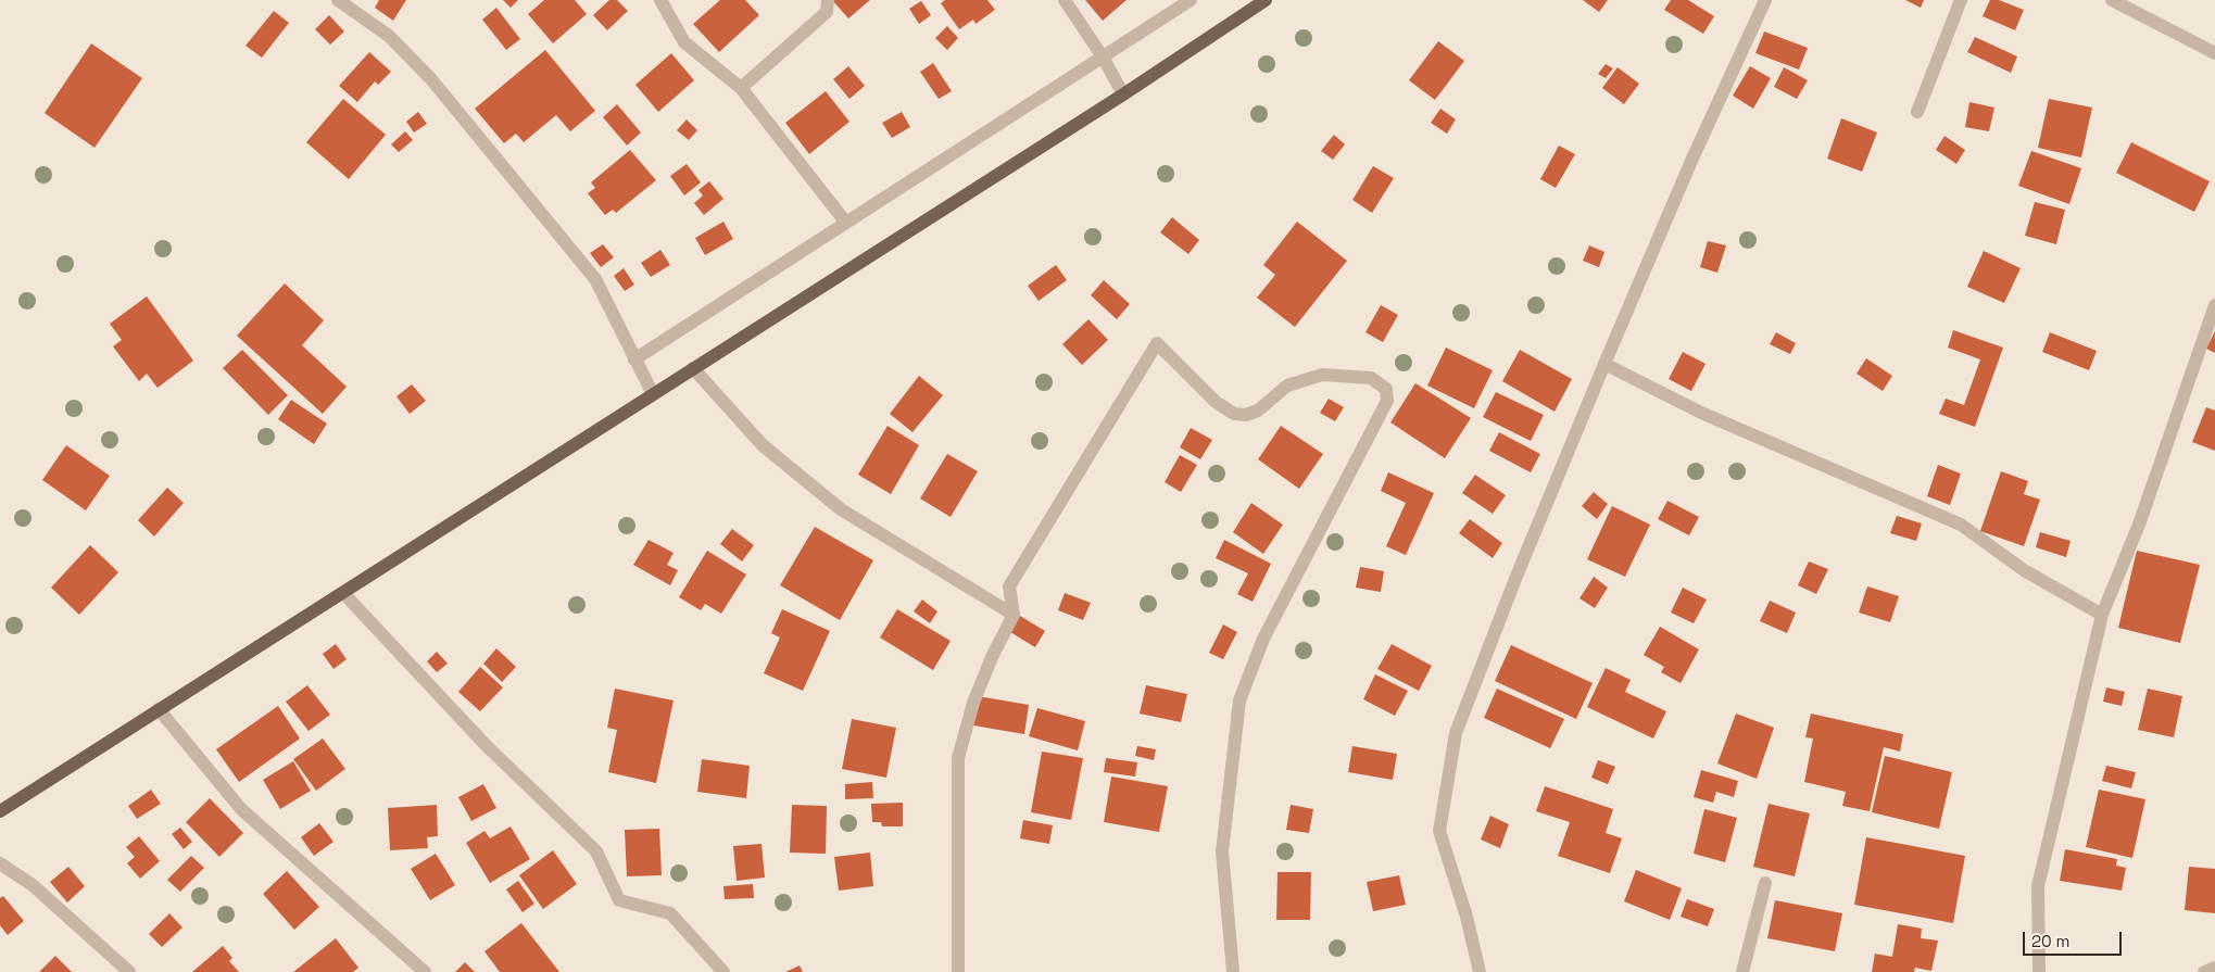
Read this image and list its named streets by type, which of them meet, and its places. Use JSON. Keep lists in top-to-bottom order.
{
  "scale_bar": "20 m"
}
